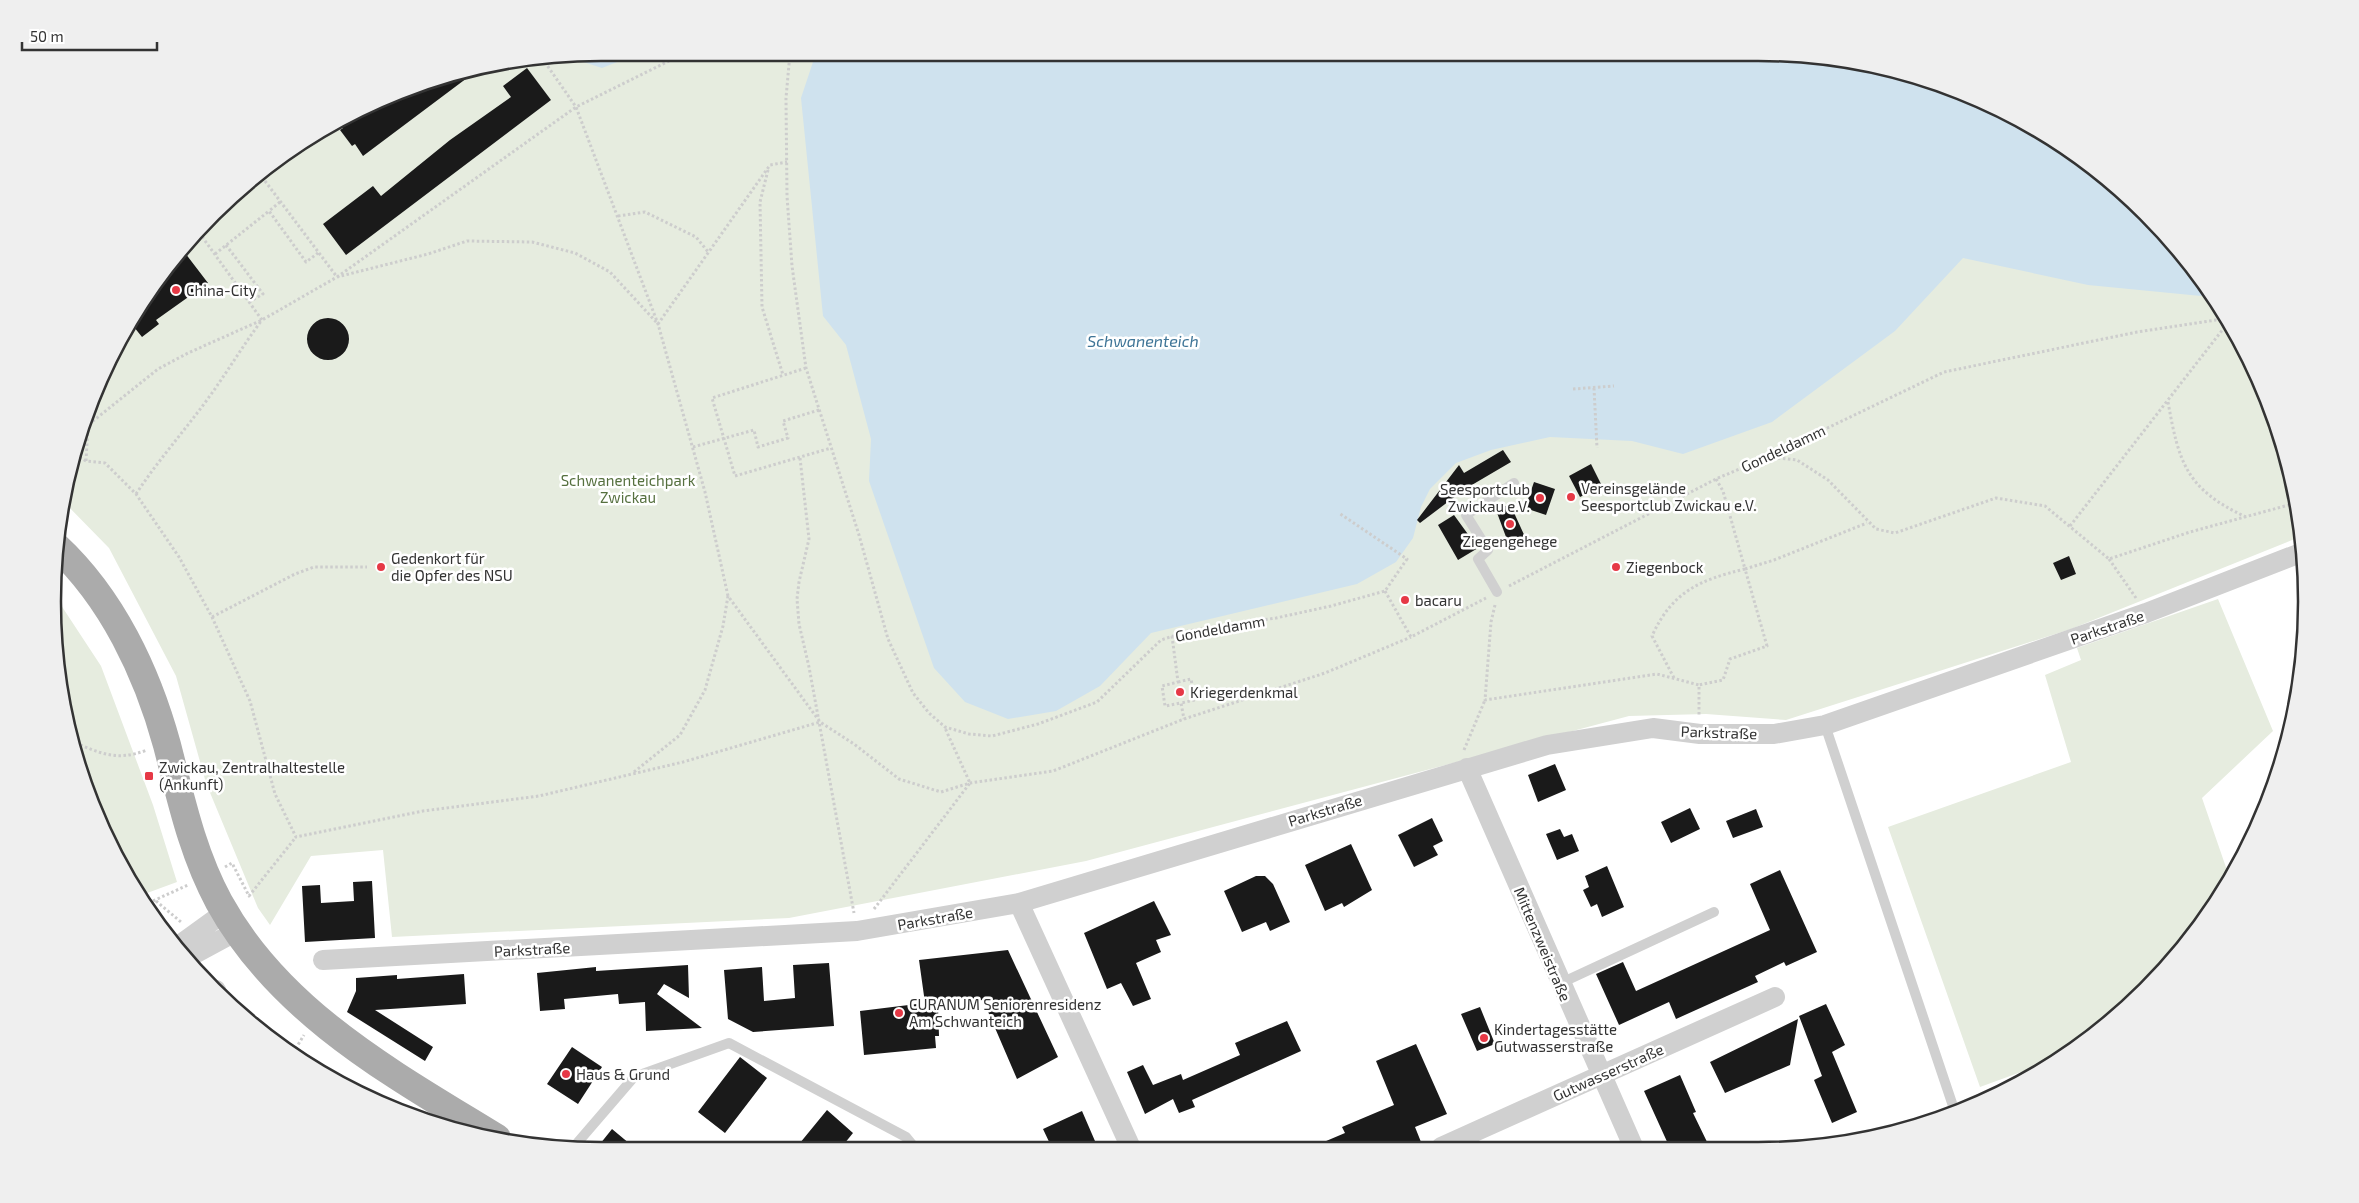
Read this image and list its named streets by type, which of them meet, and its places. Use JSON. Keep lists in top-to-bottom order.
{
  "streets": {
    "street": ["Parkstraße", "Mittenzweistraße", "Gutwasserstraße"],
    "path": ["Gondeldamm"]
  },
  "crossings": [
    ["Parkstraße", "Mittenzweistraße"],
    ["Mittenzweistraße", "Gutwasserstraße"]
  ],
  "water": ["Schwanenteich"],
  "parks": ["Schwanenteichpark Zwickau"],
  "places": {
    "other": [
      "China-City",
      "Vereinsgelände Seesportclub Zwickau e.V.",
      "Seesportclub Zwickau e.V.",
      "Ziegengehege",
      "Gedenkort für die Opfer des NSU",
      "Ziegenbock",
      "bacaru",
      "Kriegerdenkmal",
      "CURANUM Seniorenresidenz Am Schwanteich",
      "Kindertagesstätte Gutwasserstraße",
      "Haus & Grund"
    ],
    "transit": ["Zwickau, Zentralhaltestelle (Ankunft)"]
  },
  "scale_bar": "50 m"
}
